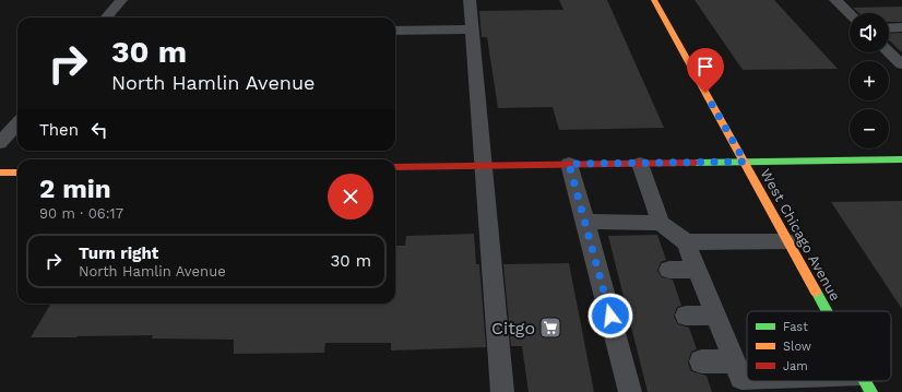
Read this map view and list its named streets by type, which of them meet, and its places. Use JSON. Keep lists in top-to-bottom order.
{
  "streets": {
    "street": ["West Chicago Avenue"]
  },
  "places": {
    "supermarket": ["Citgo"]
  },
  "legend": ["Fast", "Slow", "Jam"],
  "page": {
    "map_buttons": ["+", "−"],
    "turn": ["30 m", "North Hamlin Avenue"],
    "then": "Then",
    "heading": ["2 min", "90 m · 06:17"],
    "list": [
      {
        "name": "Turn right",
        "note": "North Hamlin Avenue",
        "value": "30 m"
      }
    ]
  }
}
